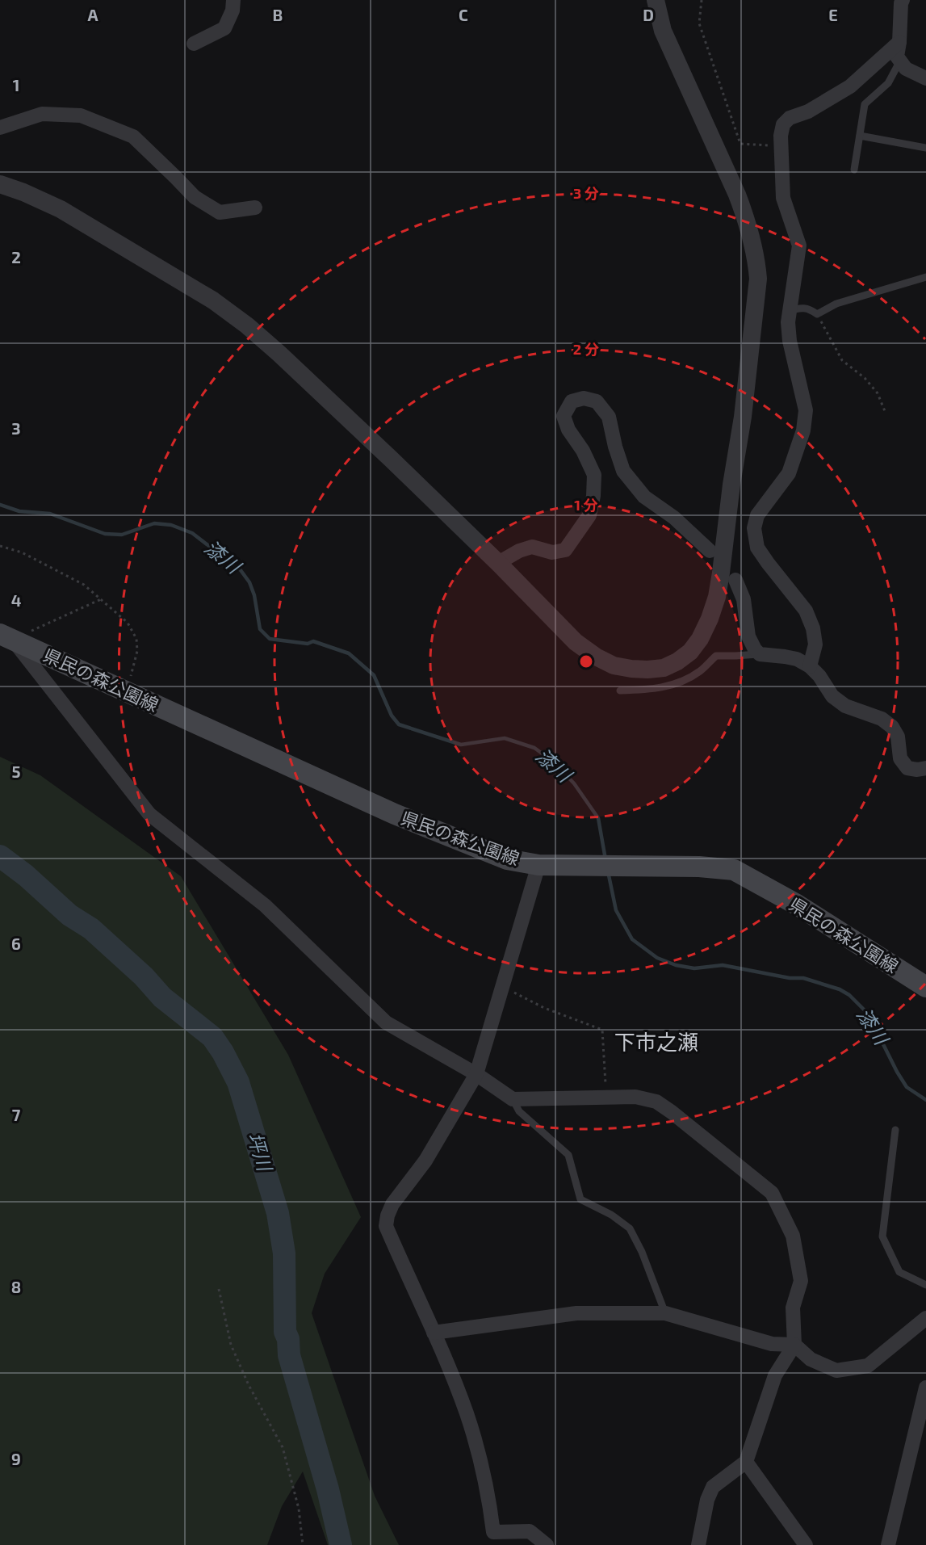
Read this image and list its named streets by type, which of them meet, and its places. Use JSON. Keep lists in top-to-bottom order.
{
  "streets": {
    "main road": ["県民の森公園線"]
  },
  "districts": ["下市之瀬"],
  "water": ["漆川", "坪川"],
  "grid": {
    "columns": [
      "A",
      "B",
      "C",
      "D",
      "E"
    ],
    "rows": [
      "1",
      "2",
      "3",
      "4",
      "5",
      "6",
      "7",
      "8",
      "9"
    ]
  },
  "rings": ["3 分", "2 分", "1 分"]
}
